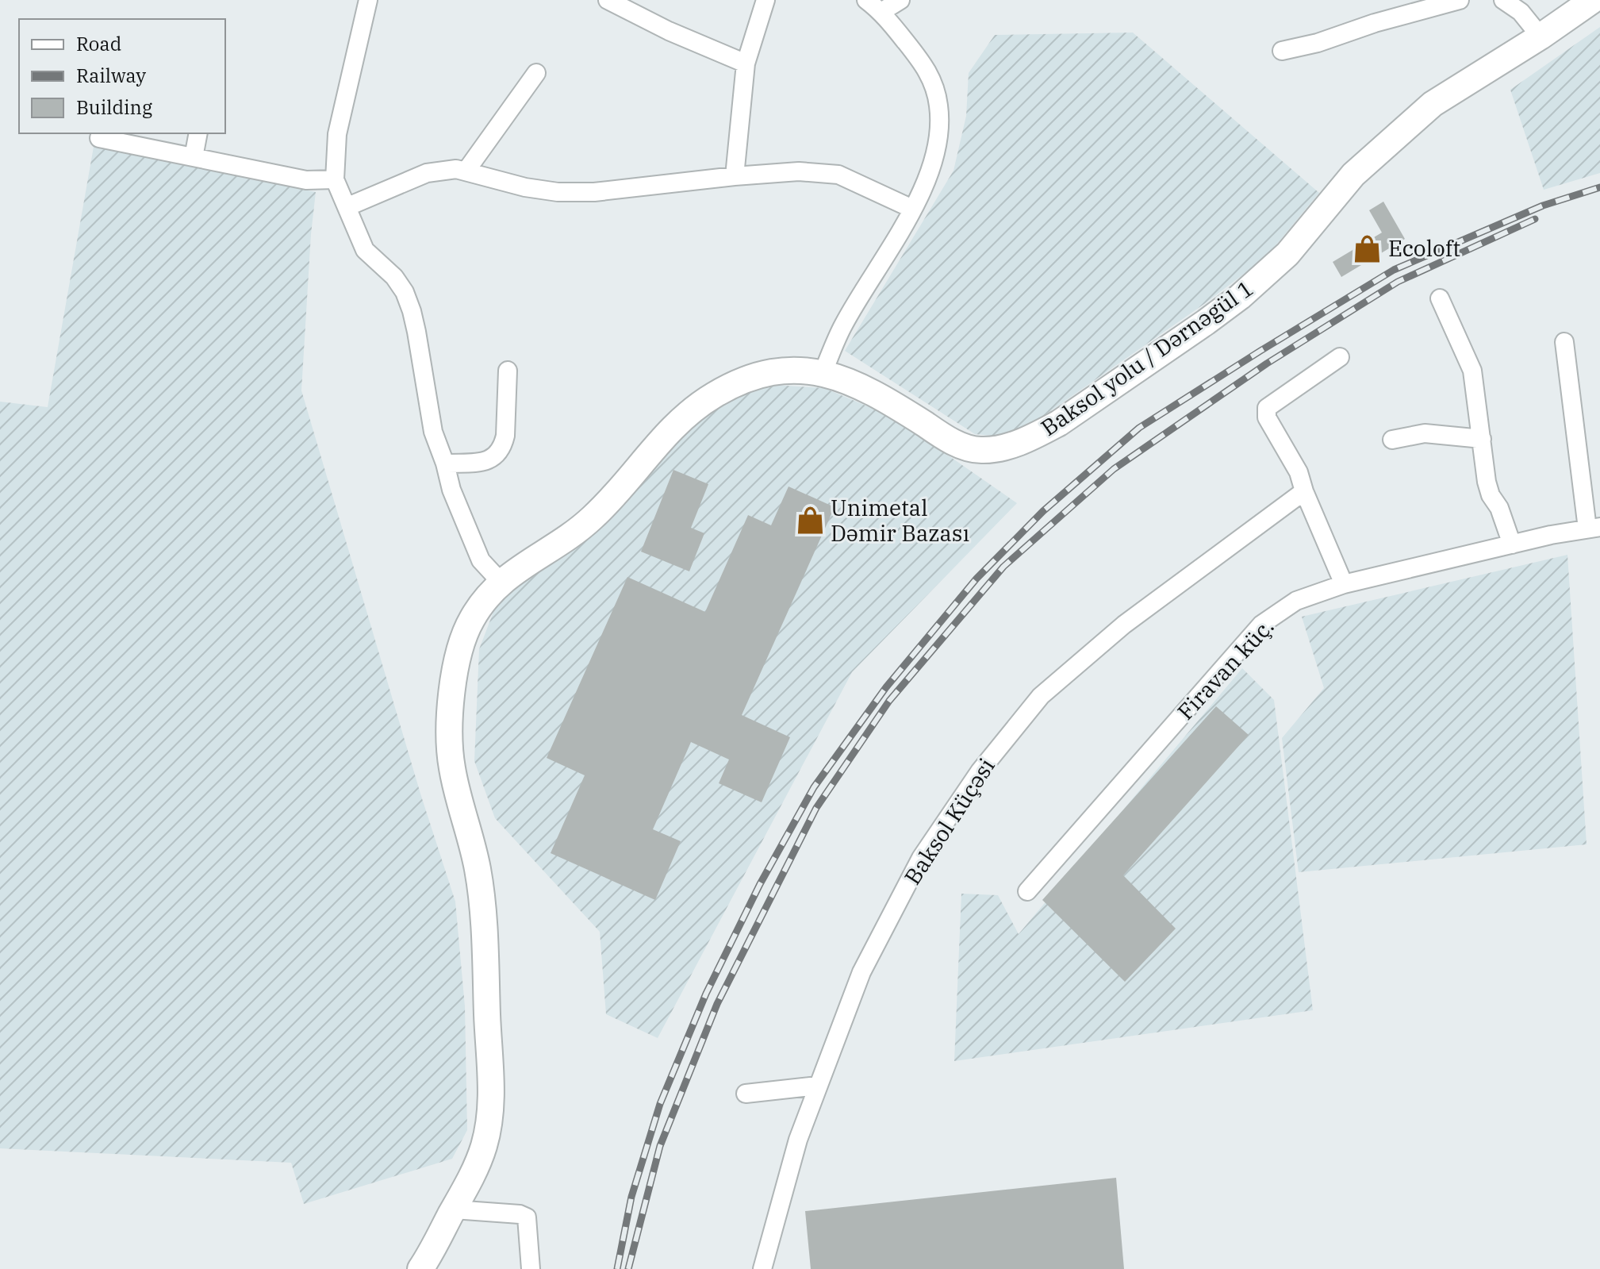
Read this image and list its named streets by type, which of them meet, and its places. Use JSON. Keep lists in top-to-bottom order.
{
  "streets": {
    "main road": ["Baksol yolu / Dərnəgül 1"],
    "street": ["Firavan küç.", "Baksol Küçəsi"]
  },
  "places": {
    "shop": ["Ecoloft", "Unimetal Dəmir Bazası"]
  },
  "legend": ["Road", "Railway", "Building"]
}
